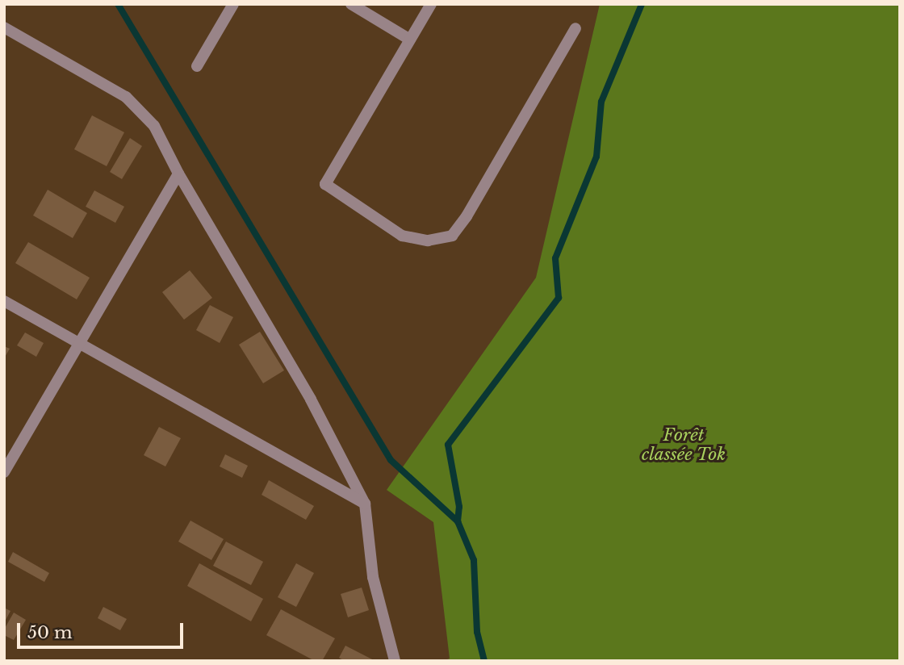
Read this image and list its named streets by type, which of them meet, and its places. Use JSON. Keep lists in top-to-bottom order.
{
  "parks": ["Forêt classée Tok"],
  "scale_bar": "50 m"
}
